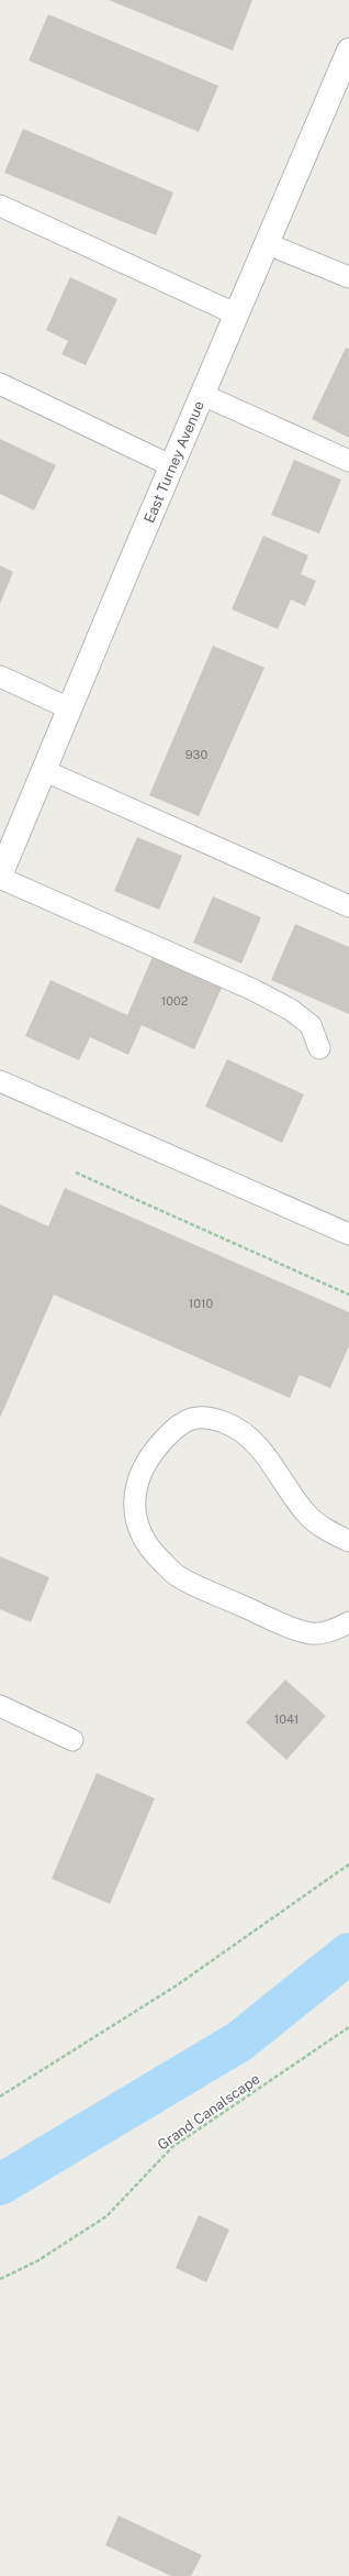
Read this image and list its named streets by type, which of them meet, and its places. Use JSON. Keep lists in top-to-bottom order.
{
  "streets": {
    "street": ["East Turney Avenue"],
    "path": ["Grand Canalscape"]
  },
  "house_numbers": [
    "930",
    "1002",
    "1010",
    "1041"
  ]
}
